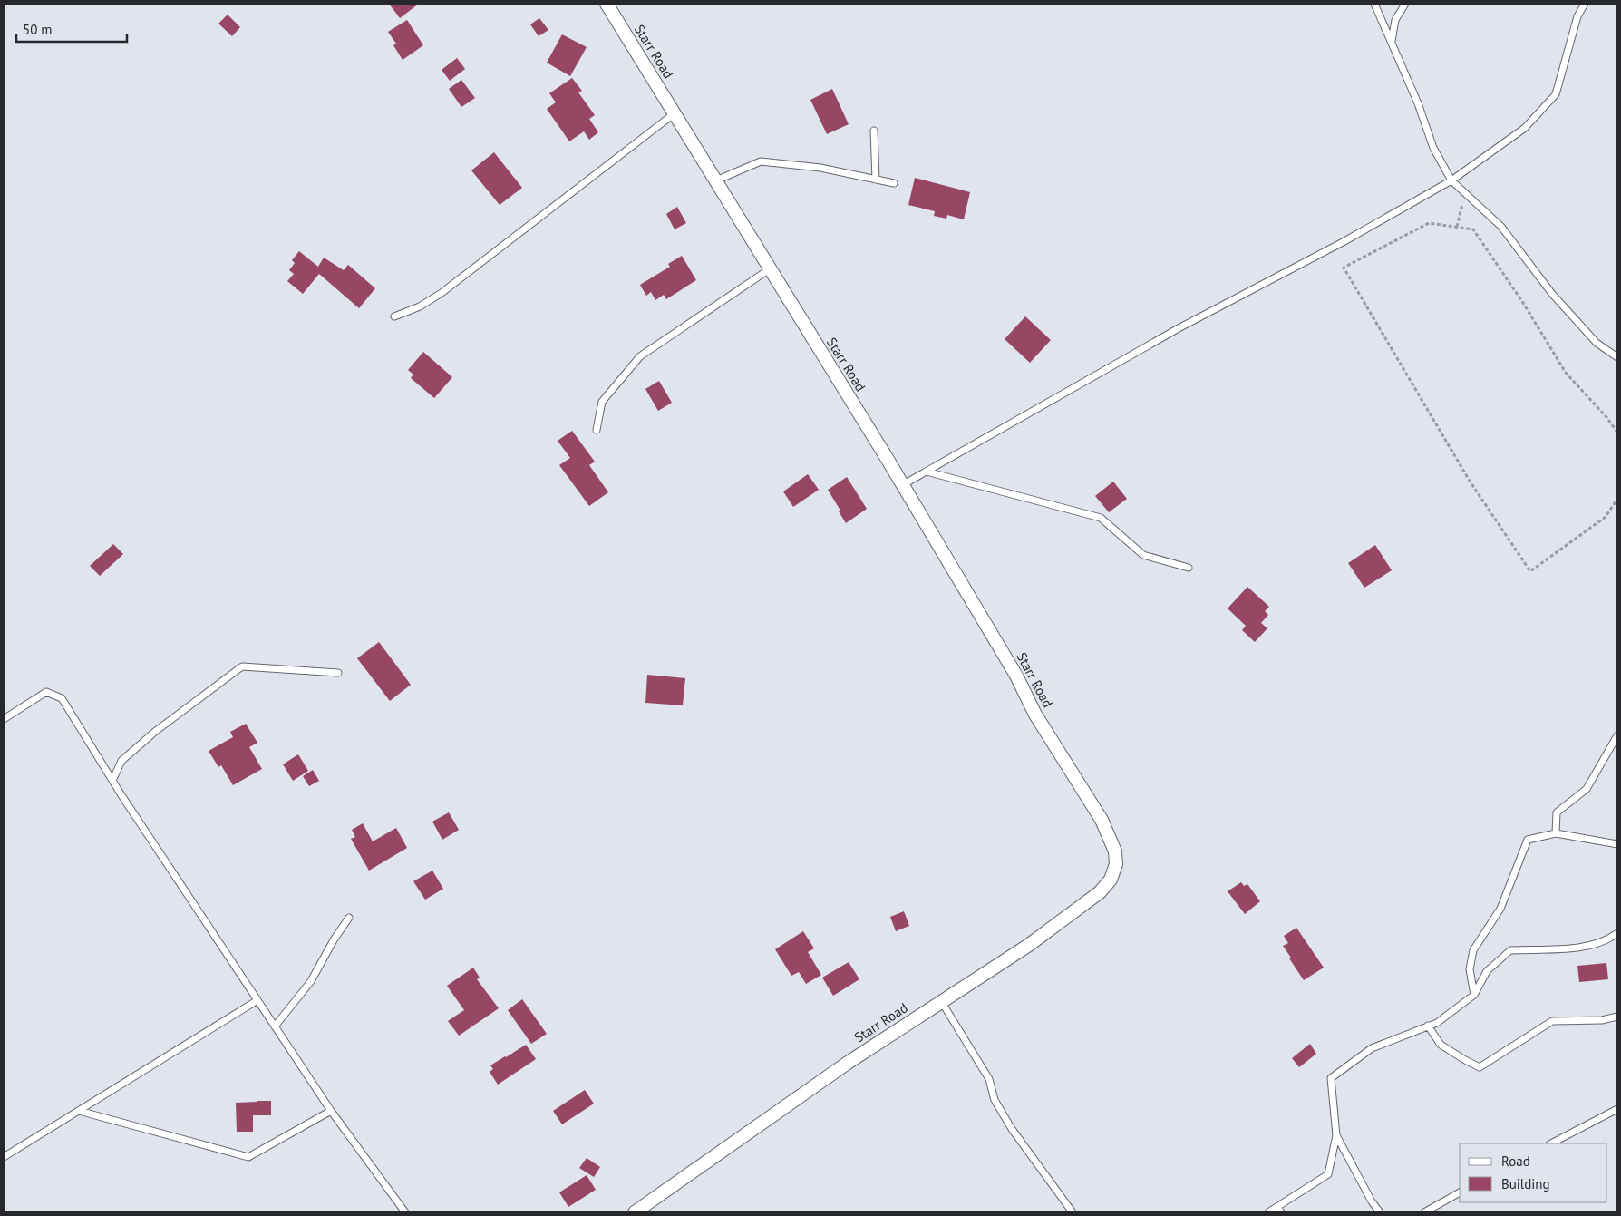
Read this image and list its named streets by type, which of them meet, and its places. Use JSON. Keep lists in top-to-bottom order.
{
  "streets": {
    "street": ["Starr Road"]
  },
  "legend": ["Road", "Building"],
  "scale_bar": "50 m"
}
